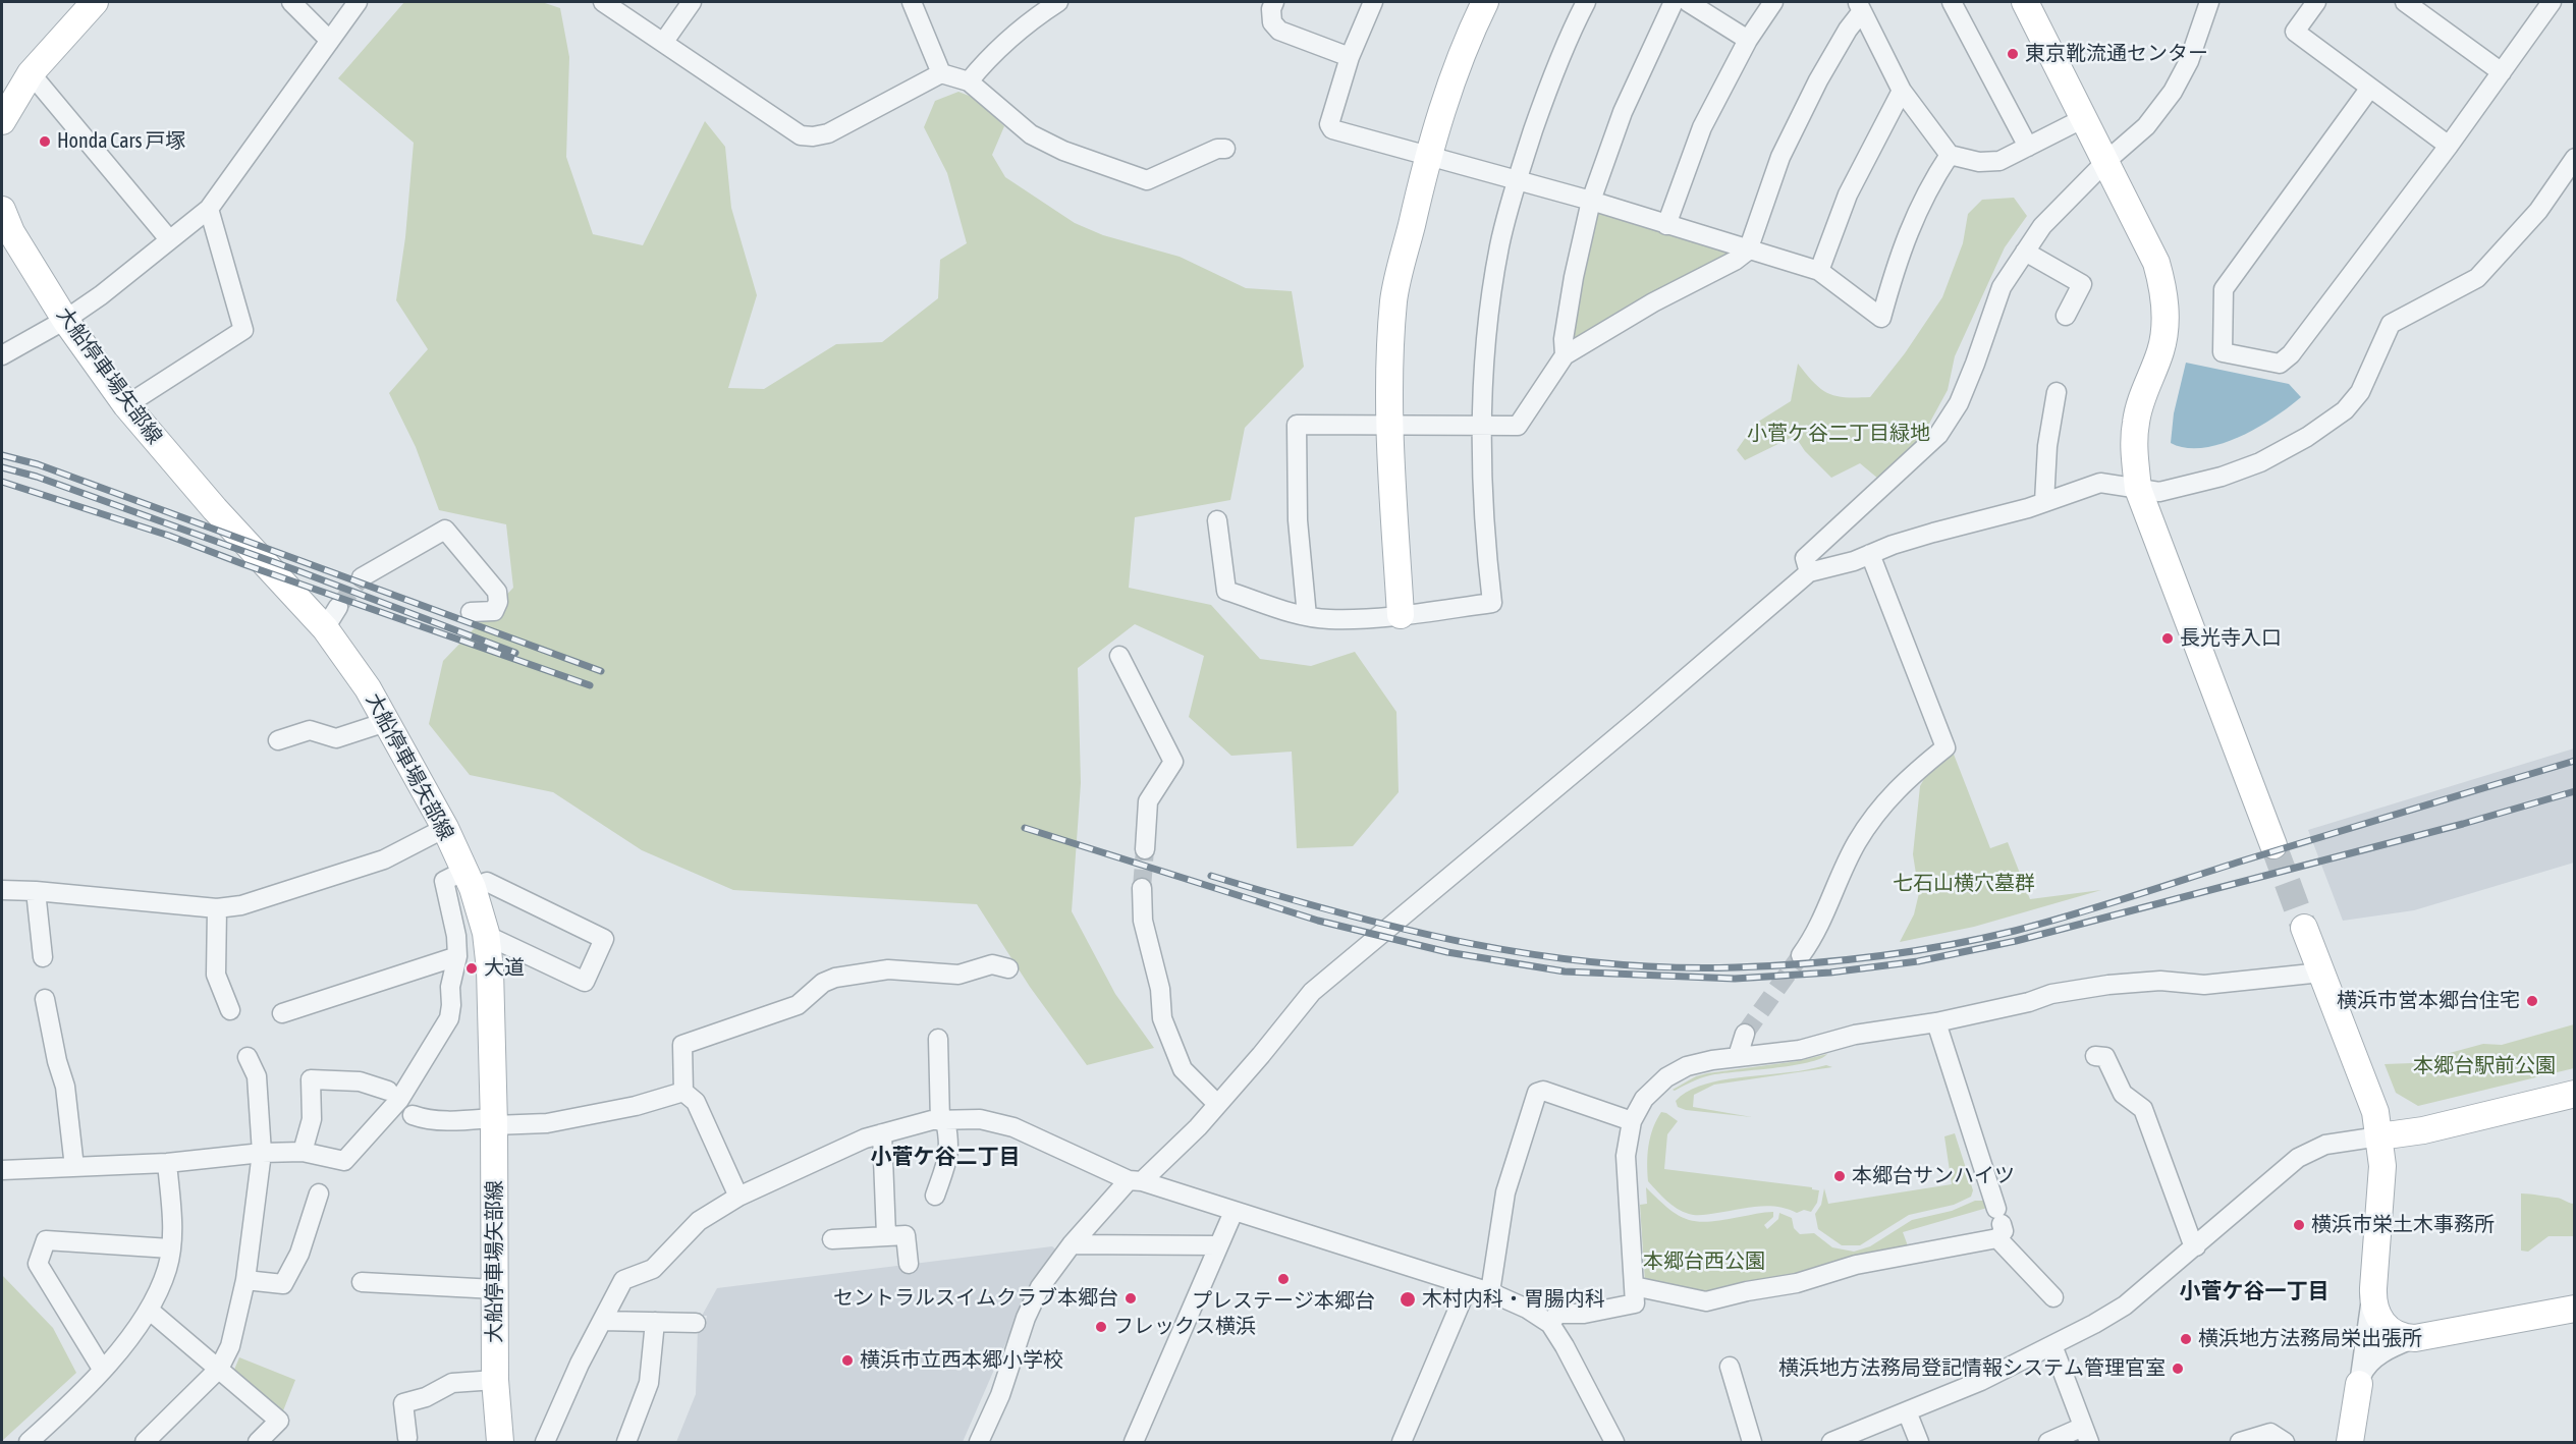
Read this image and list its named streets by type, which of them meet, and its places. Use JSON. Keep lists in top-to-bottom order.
{
  "streets": {
    "street": ["大船停車場矢部線"]
  },
  "districts": ["小菅ケ谷二丁目", "小菅ケ谷一丁目"],
  "parks": [
    "小菅ケ谷二丁目緑地",
    "七石山横穴墓群",
    "本郷台駅前公園",
    "本郷台西公園"
  ],
  "places": [
    "東京靴流通センター",
    "Honda Cars 戸塚",
    "長光寺入口",
    "大道",
    "横浜市営本郷台住宅",
    "本郷台サンハイツ",
    "横浜市栄土木事務所",
    "プレステージ本郷台",
    "セントラルスイムクラブ本郷台",
    "木村内科・胃腸内科",
    "フレックス横浜",
    "横浜地方法務局栄出張所",
    "横浜市立西本郷小学校",
    "横浜地方法務局登記情報システム管理官室"
  ]
}
